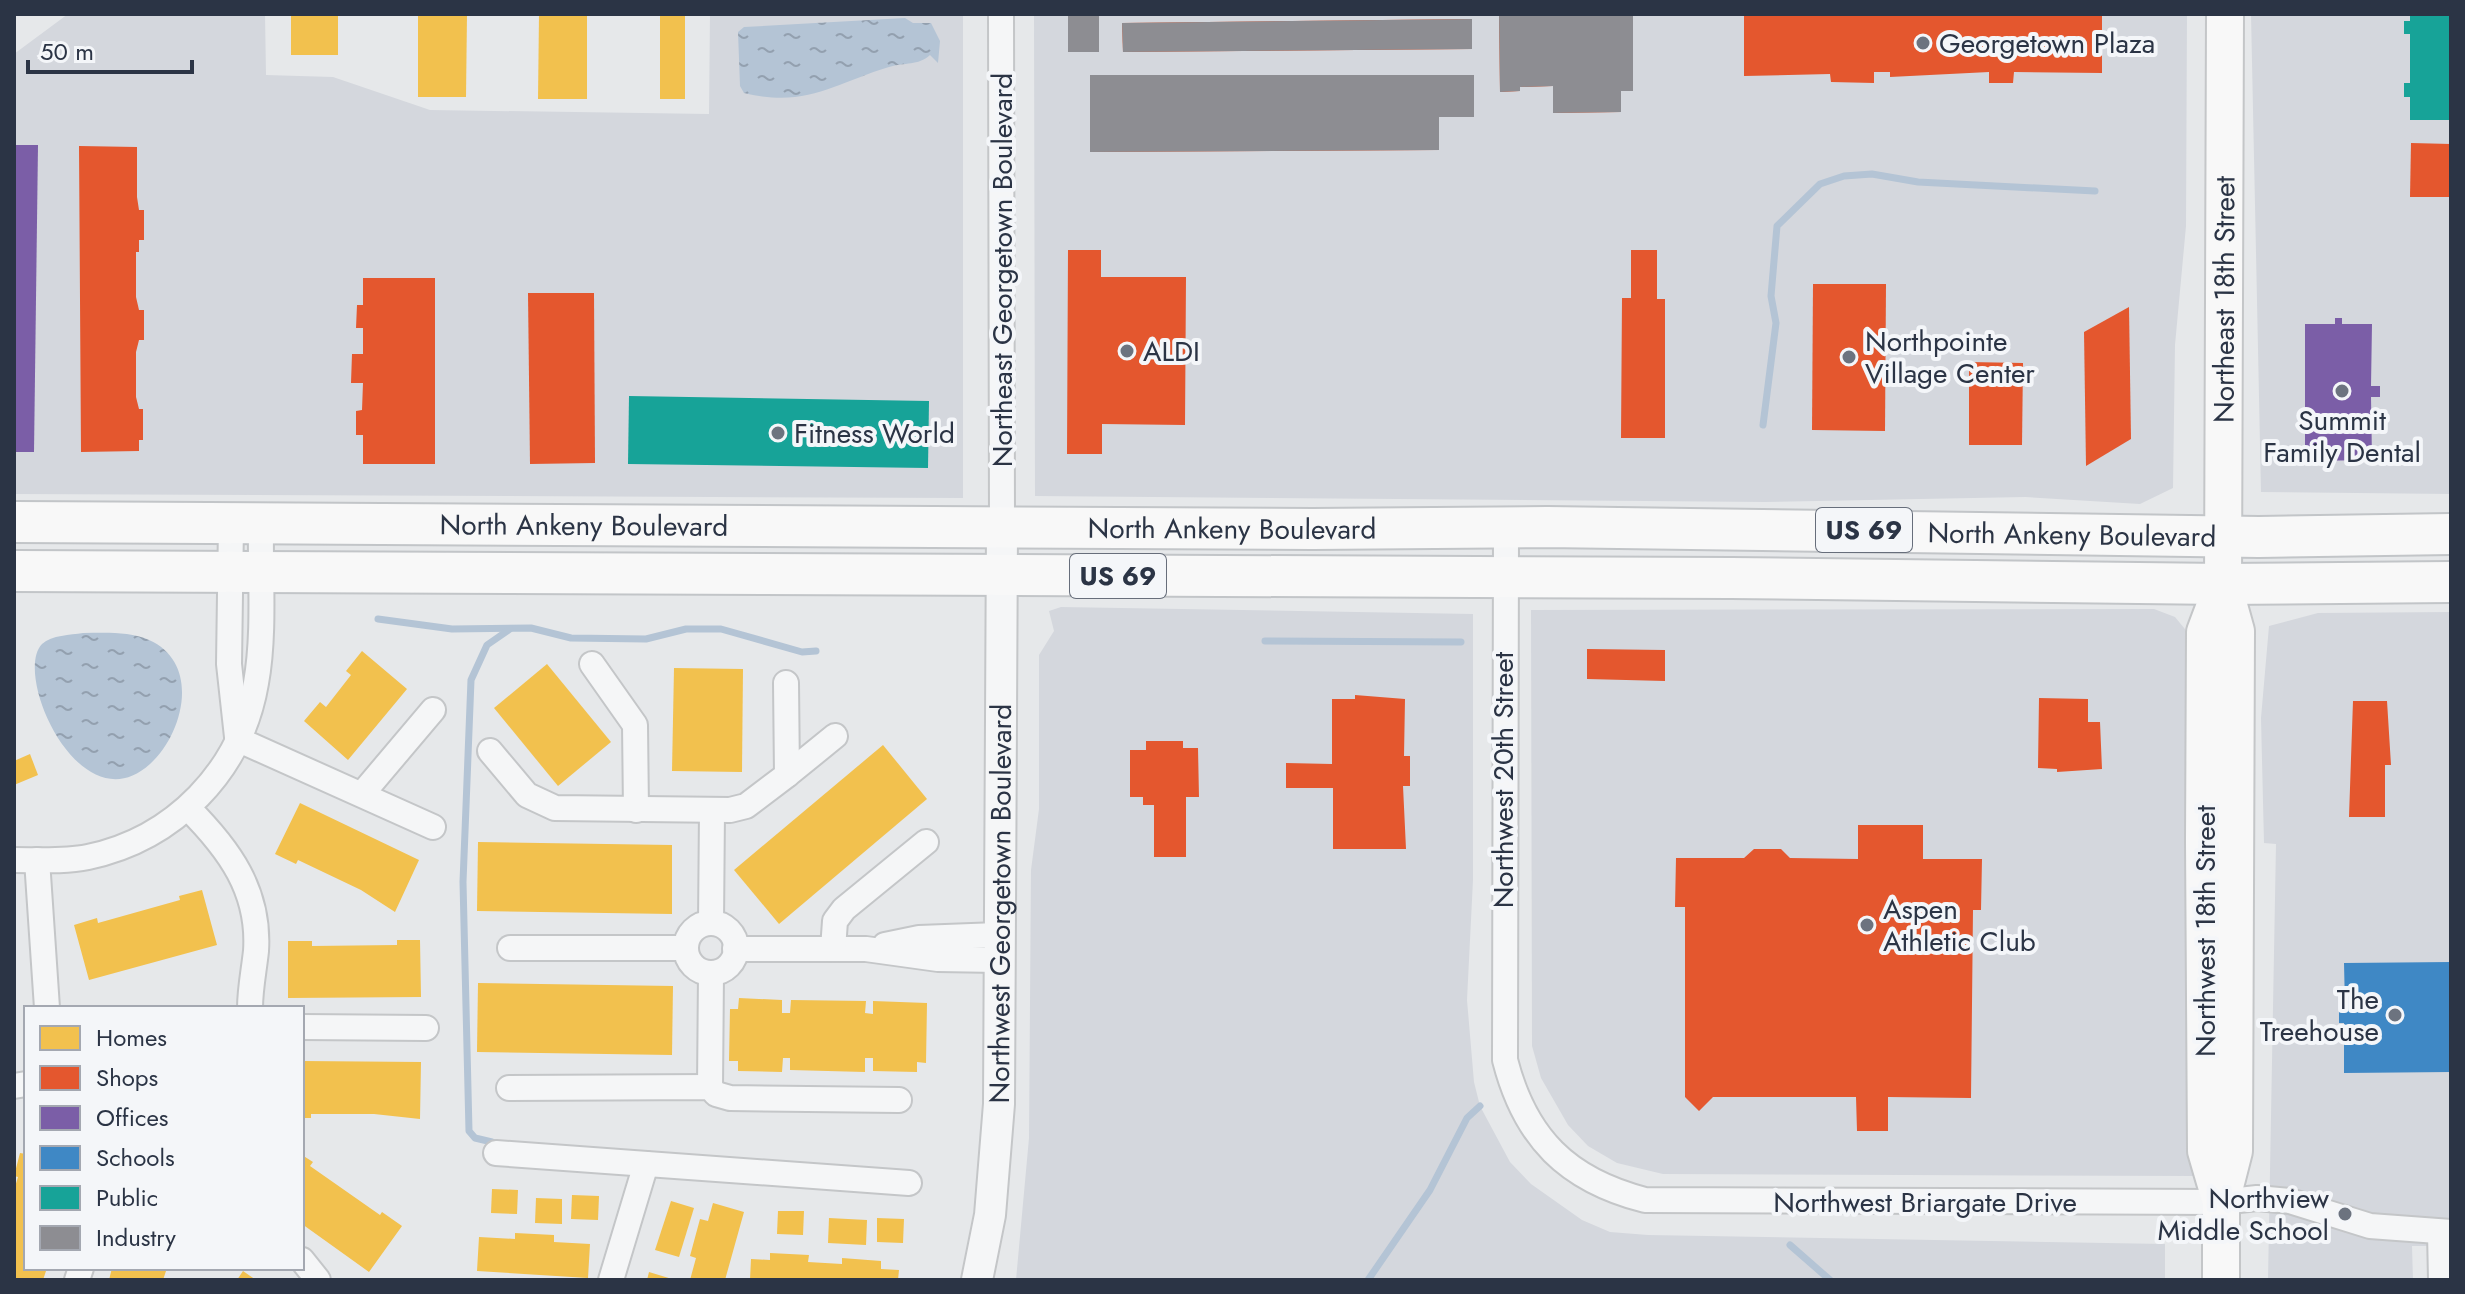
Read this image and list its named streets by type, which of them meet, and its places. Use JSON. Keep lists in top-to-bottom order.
{
  "streets": {
    "main road": [
      "Northeast 18th Street",
      "North Ankeny Boulevard",
      "US 69",
      "Northwest 18th Street"
    ],
    "street": [
      "Northeast Georgetown Boulevard",
      "Northwest 20th Street",
      "Northwest Georgetown Boulevard",
      "Northwest Briargate Drive"
    ]
  },
  "crossings": [
    ["Northeast Georgetown Boulevard", "North Ankeny Boulevard"],
    ["Northeast Georgetown Boulevard", "Northwest Georgetown Boulevard"],
    ["Northeast 18th Street", "North Ankeny Boulevard"],
    ["Northeast 18th Street", "Northwest 18th Street"],
    ["North Ankeny Boulevard", "Northwest 20th Street"],
    ["North Ankeny Boulevard", "Northwest Georgetown Boulevard"],
    ["North Ankeny Boulevard", "Northwest 18th Street"],
    ["Northwest 20th Street", "Northwest Briargate Drive"],
    ["Northwest 18th Street", "Northwest Briargate Drive"]
  ],
  "places": [
    "Georgetown Plaza",
    "ALDI",
    "Northpointe Village Center",
    "Summit Family Dental",
    "Fitness World",
    "Aspen Athletic Club",
    "The Treehouse",
    "Northview Middle School"
  ],
  "legend": [
    "Homes",
    "Shops",
    "Offices",
    "Schools",
    "Public",
    "Industry"
  ],
  "scale_bar": "50 m"
}
